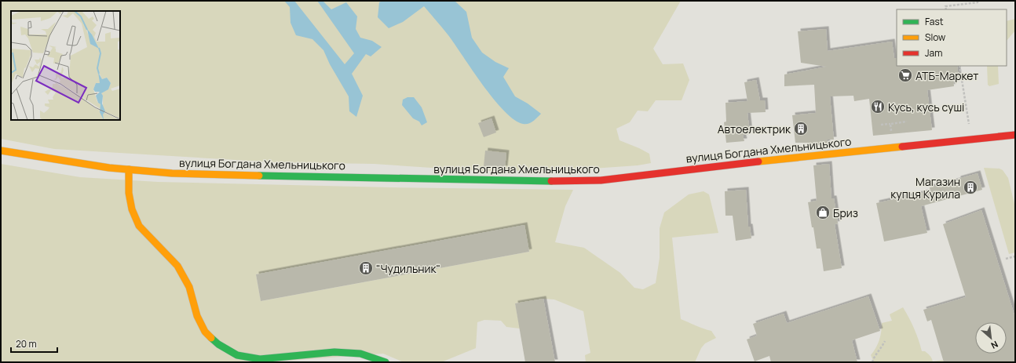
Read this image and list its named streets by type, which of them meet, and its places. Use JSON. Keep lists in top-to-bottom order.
{
  "streets": {
    "street": ["вулиця Богдана Хмельницького"]
  },
  "places": {
    "supermarket": ["АТБ-Маркет"],
    "restaurant": ["Кусь, кусь суші"],
    "building": ["Автоелектрик", "Магазин купця Курила", "\"Чудильник\""],
    "shop": ["Бриз"]
  },
  "legend": ["Fast", "Slow", "Jam"],
  "scale_bar": "20 m",
  "north": "bottom right"
}
